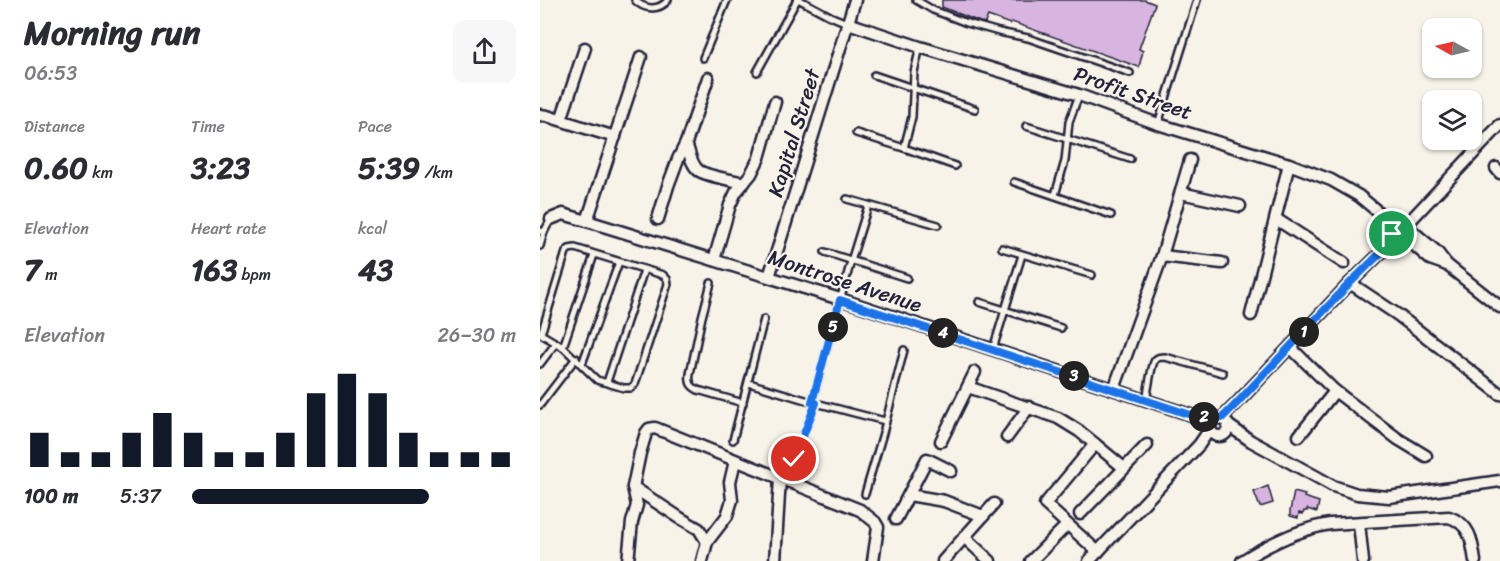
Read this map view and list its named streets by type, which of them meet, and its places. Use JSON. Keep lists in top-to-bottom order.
{
  "streets": {
    "street": ["Profit Street", "Kapital Street", "Montrose Avenue"]
  },
  "crossings": [
    ["Profit Street", "Kapital Street"],
    ["Kapital Street", "Montrose Avenue"]
  ],
  "north": "left",
  "page": {
    "heading": ["Morning run", "06:53"],
    "stats": [
      ["Distance", "0.60 km"],
      ["Time", "3:23"],
      ["Pace", "5:39 /km"],
      ["Elevation", "7 m"],
      ["Heart rate", "163 bpm"],
      ["kcal", "43"]
    ],
    "chart": ["Elevation", "26–30 m"],
    "pins": [
      "5",
      "1",
      "4",
      "3",
      "2"
    ],
    "list": [
      {
        "name": "100 m",
        "note": "5:37"
      }
    ]
  }
}
